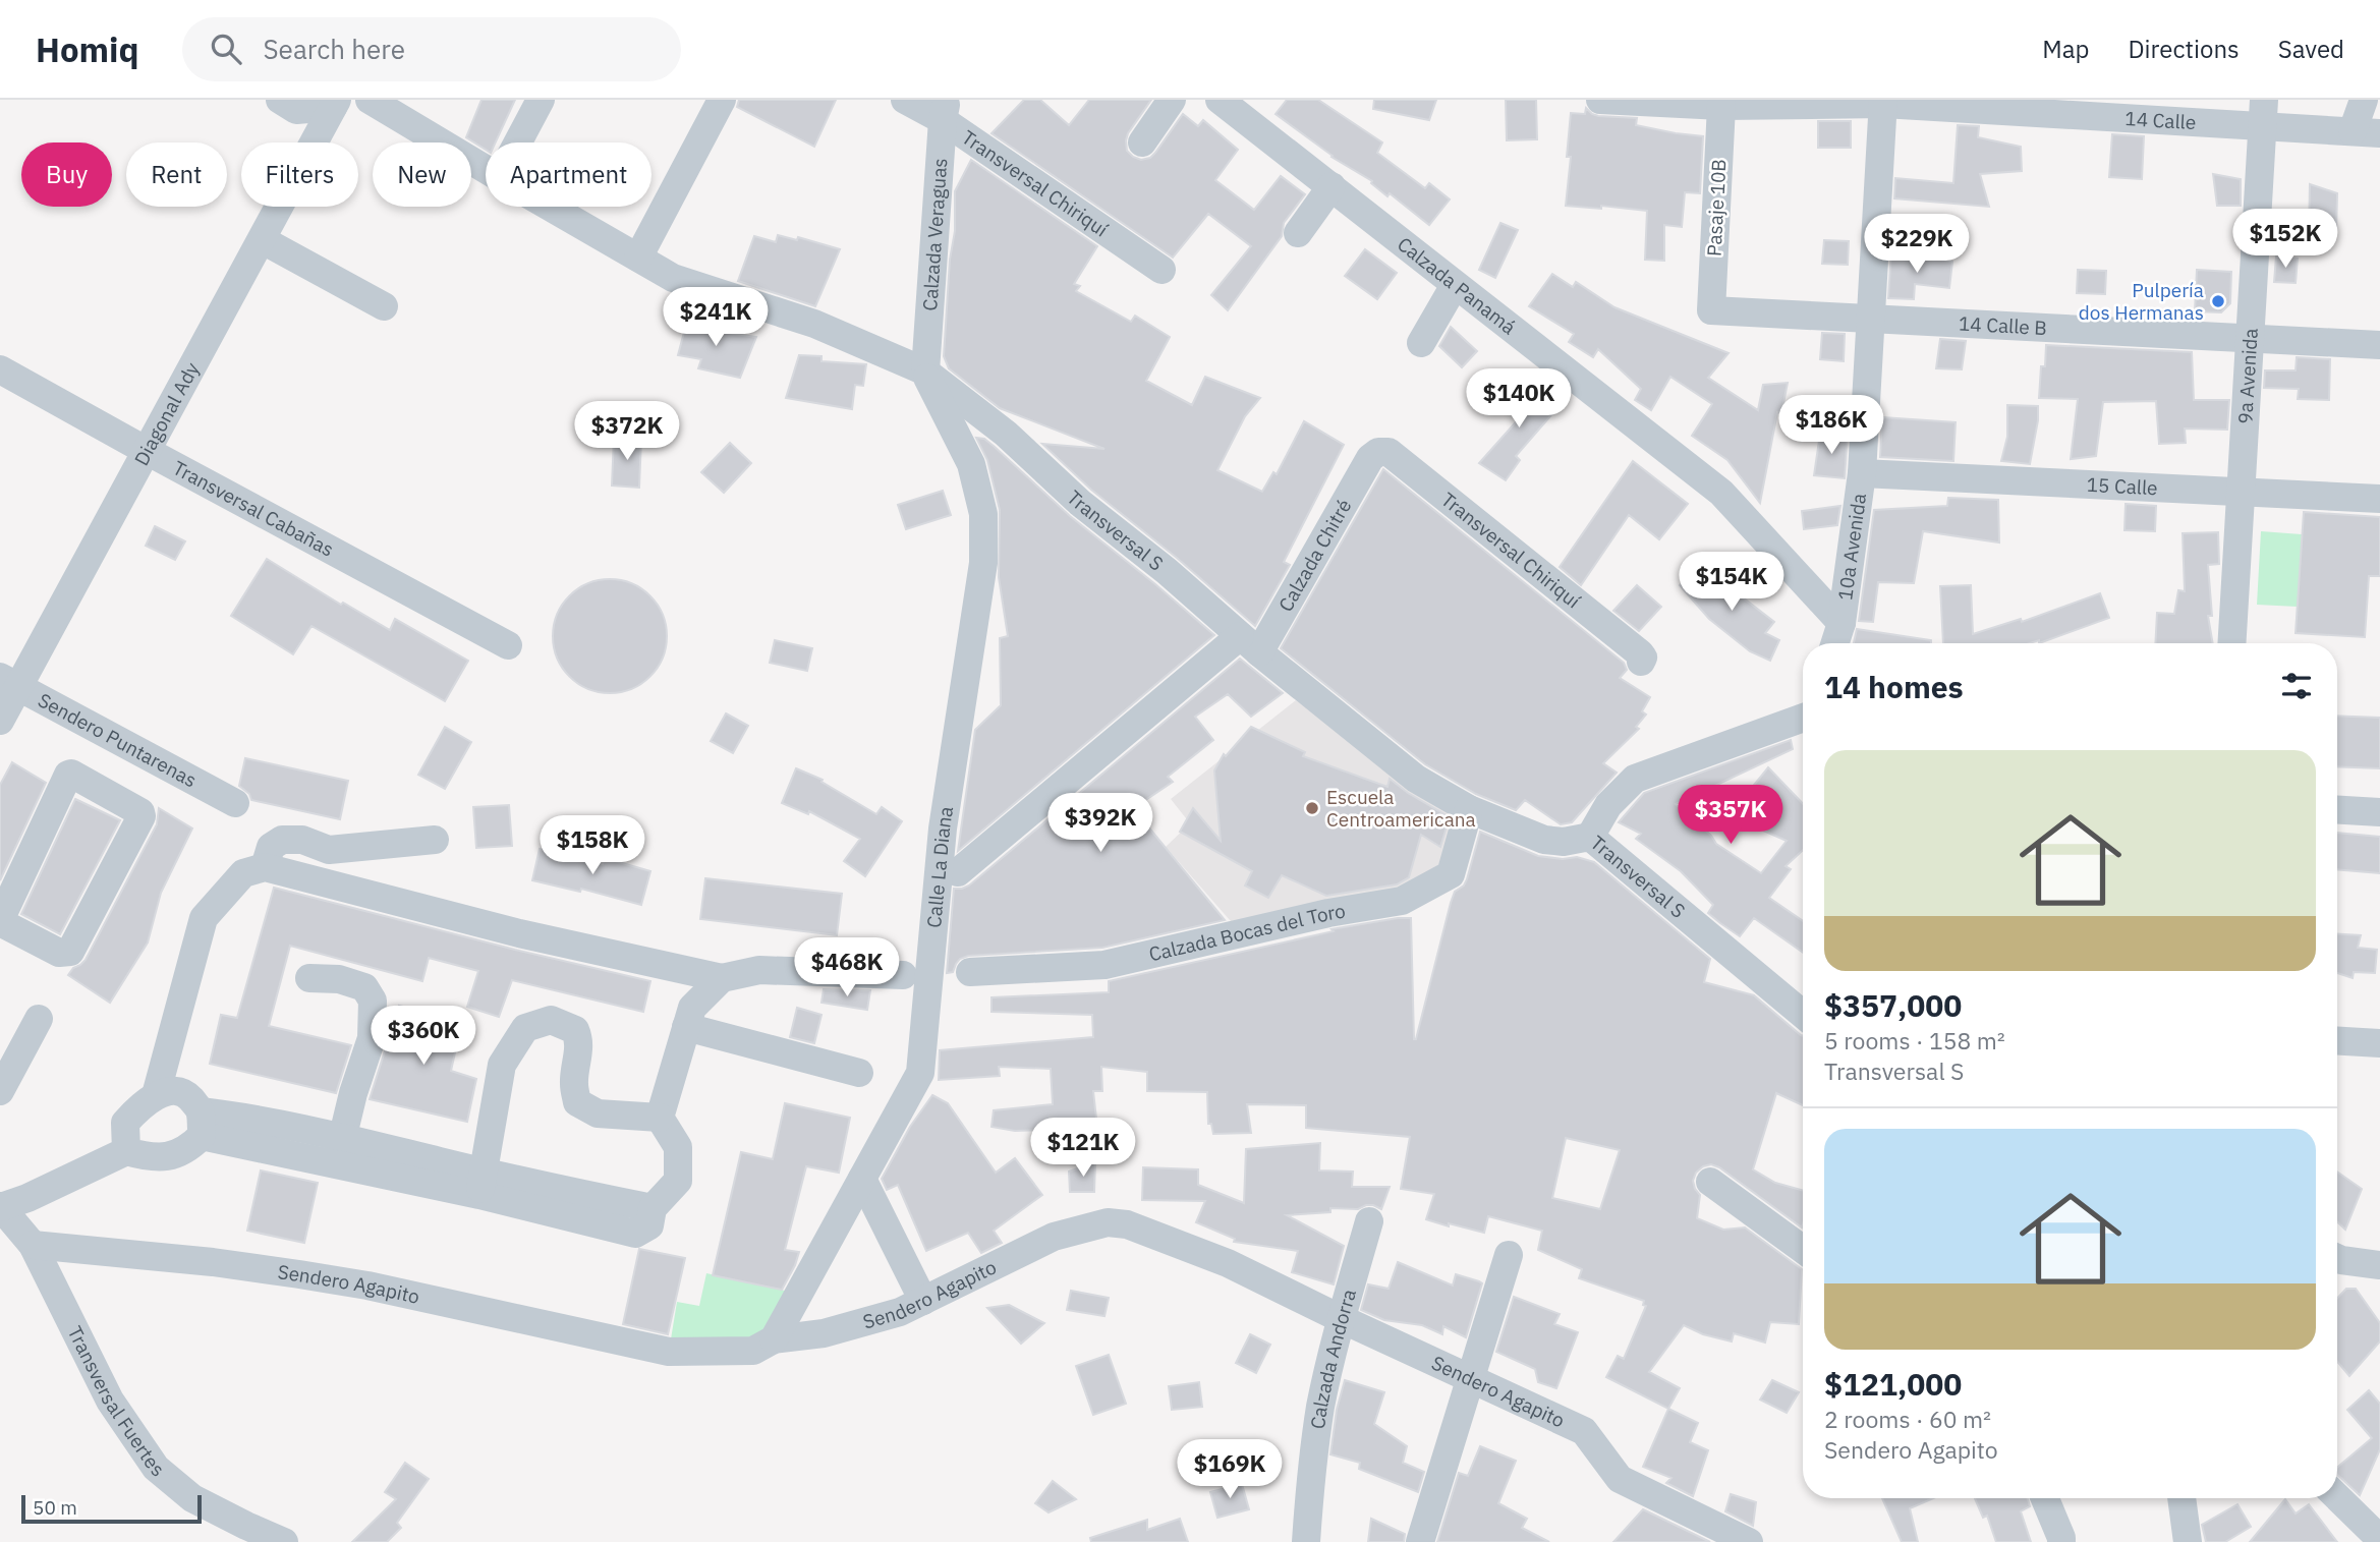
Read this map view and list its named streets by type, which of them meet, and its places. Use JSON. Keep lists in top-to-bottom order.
{
  "streets": {
    "street": [
      "14 Calle",
      "Transversal Chiriquí",
      "Pasaje 10B",
      "Calzada Veraguas",
      "Calzada Panamá",
      "14 Calle B",
      "9a Avenida",
      "Diagonal Ady",
      "15 Calle",
      "Transversal Cabañas",
      "Transversal S",
      "10a Avenida",
      "Calzada Chitré",
      "Sendero Puntarenas",
      "Calle La Diana",
      "Calzada Bocas del Toro",
      "Sendero Agapito",
      "Calzada Andorra",
      "Transversal Fuertes"
    ]
  },
  "crossings": [
    ["14 Calle", "Pasaje 10B"],
    ["14 Calle", "9a Avenida"],
    ["14 Calle", "10a Avenida"],
    ["Transversal Chiriquí", "Calzada Veraguas"],
    ["Transversal Chiriquí", "Calzada Chitré"],
    ["Pasaje 10B", "14 Calle B"],
    ["Calzada Veraguas", "Transversal S"],
    ["Calzada Veraguas", "Calle La Diana"],
    ["Calzada Panamá", "10a Avenida"],
    ["14 Calle B", "9a Avenida"],
    ["14 Calle B", "10a Avenida"],
    ["9a Avenida", "15 Calle"],
    ["Diagonal Ady", "Transversal Cabañas"],
    ["Diagonal Ady", "Sendero Puntarenas"],
    ["15 Calle", "10a Avenida"],
    ["Transversal S", "Calzada Chitré"],
    ["Transversal S", "Calle La Diana"],
    ["Transversal S", "Calzada Bocas del Toro"],
    ["Calle La Diana", "Sendero Agapito"],
    ["Sendero Agapito", "Calzada Andorra"],
    ["Sendero Agapito", "Transversal Fuertes"]
  ],
  "places": ["Pulpería dos Hermanas", "Escuela Centroamericana"],
  "scale_bar": "50 m",
  "page": {
    "header": "Homiq",
    "search": "Search here",
    "nav": ["Map", "Directions", "Saved"],
    "chip": [
      "Buy",
      "Rent",
      "Filters",
      "New",
      "Apartment"
    ],
    "price": [
      "$152K",
      "$229K",
      "$241K",
      "$140K",
      "$186K",
      "$372K",
      "$154K",
      "$357K",
      "$392K",
      "$158K",
      "$468K",
      "$360K",
      "$121K",
      "$169K"
    ],
    "heading": "14 homes",
    "list": [
      {
        "name": "$357,000",
        "note": "5 rooms · 158 m² · Transversal S"
      },
      {
        "name": "$121,000",
        "note": "2 rooms · 60 m² · Sendero Agapito"
      }
    ],
    "scale": "50 m"
  }
}
